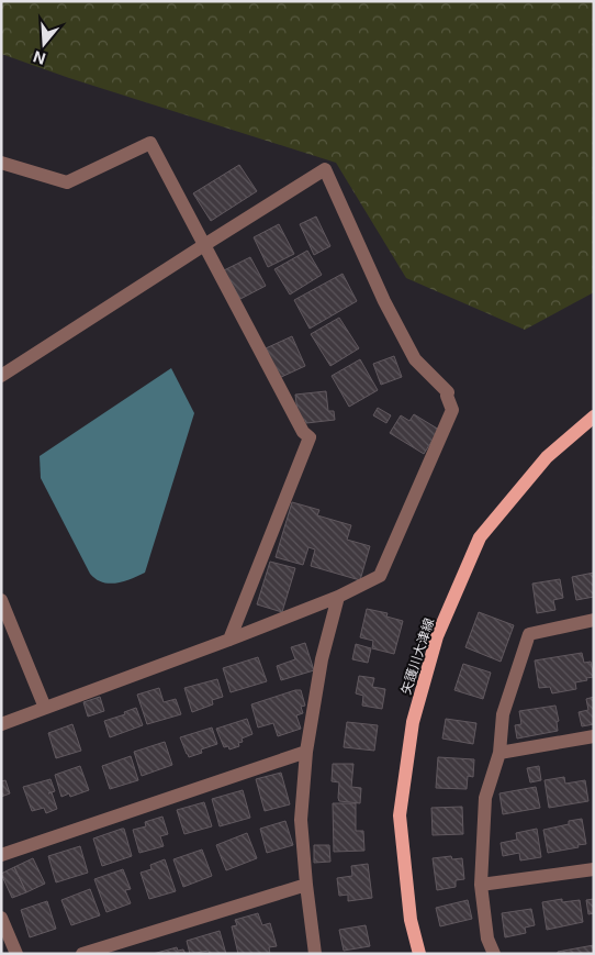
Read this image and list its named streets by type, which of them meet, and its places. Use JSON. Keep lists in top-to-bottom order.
{
  "streets": {
    "main road": ["矢護川大津線"]
  },
  "north": "bottom"
}
